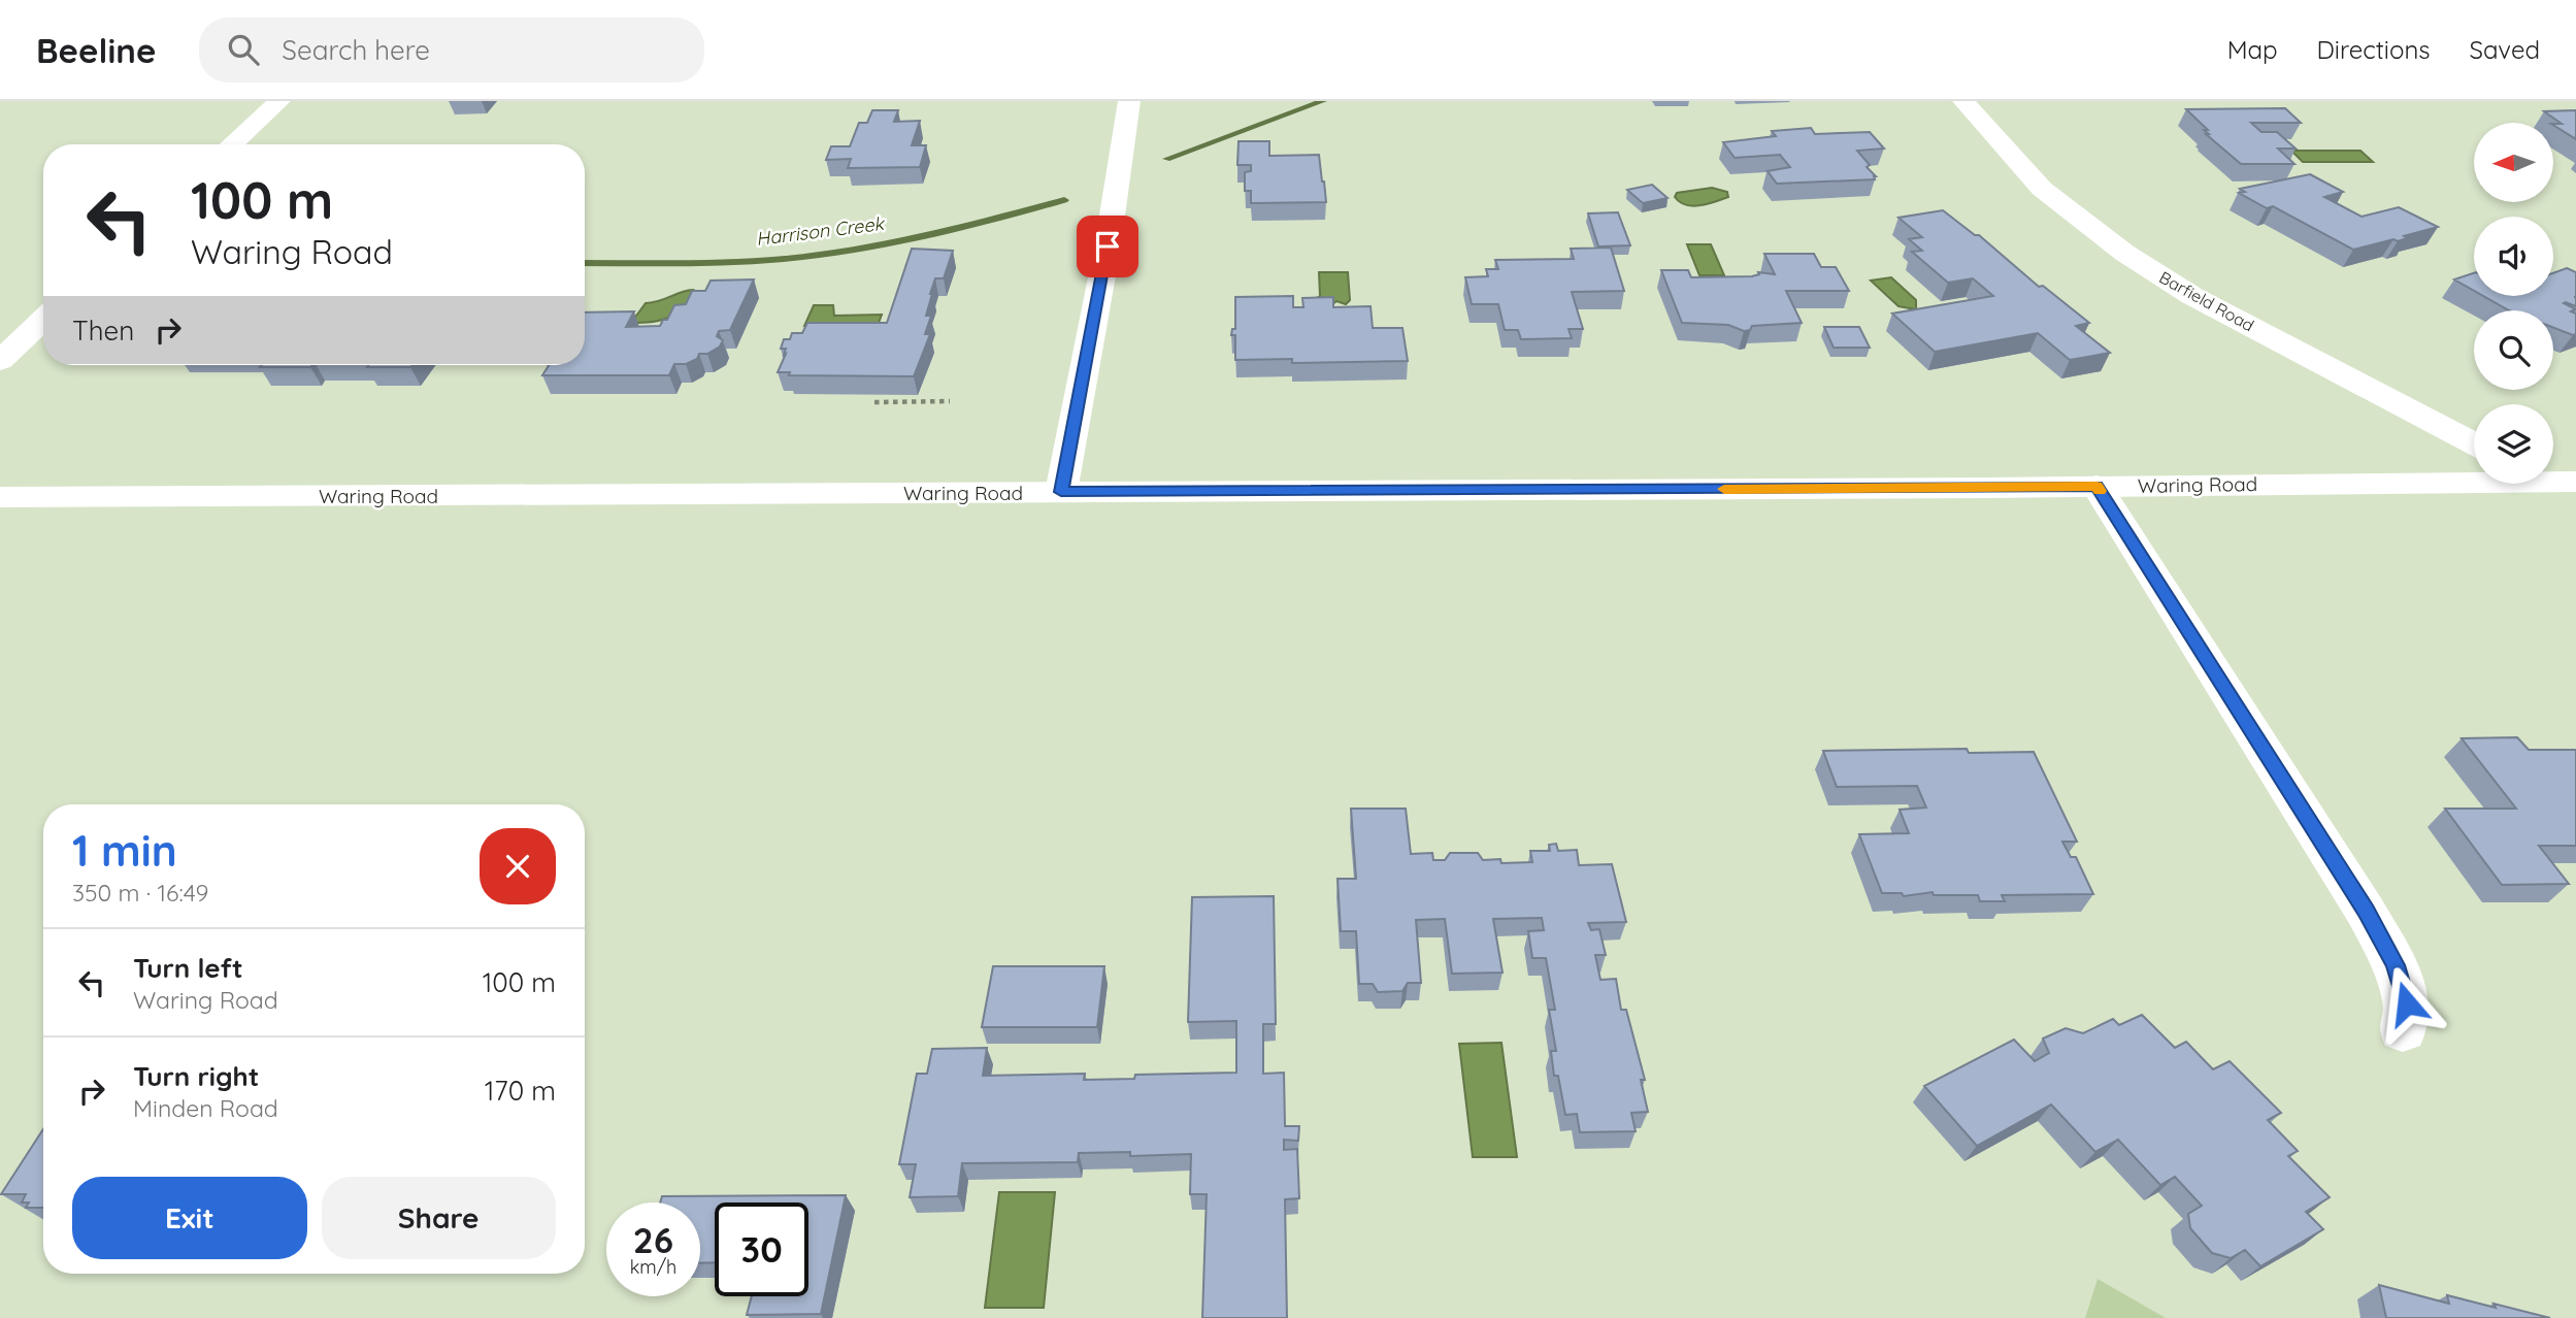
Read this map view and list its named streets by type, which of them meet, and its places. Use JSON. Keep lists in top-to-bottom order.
{
  "streets": {
    "street": ["Barfield Road", "Waring Road"]
  },
  "water": ["Harrison Creek"],
  "north": "left",
  "page": {
    "header": "Beeline",
    "search": "Search here",
    "nav": ["Map", "Directions", "Saved"],
    "turn": ["100 m", "Waring Road"],
    "then": "Then",
    "heading": ["1 min", "350 m · 16:49"],
    "list": [
      {
        "name": "Turn left",
        "note": "Waring Road",
        "value": "100 m"
      },
      {
        "name": "Turn right",
        "note": "Minden Road",
        "value": "170 m"
      }
    ],
    "buttons": ["Exit", "Share"],
    "speed": "26 km/h",
    "limit": "30"
  }
}
